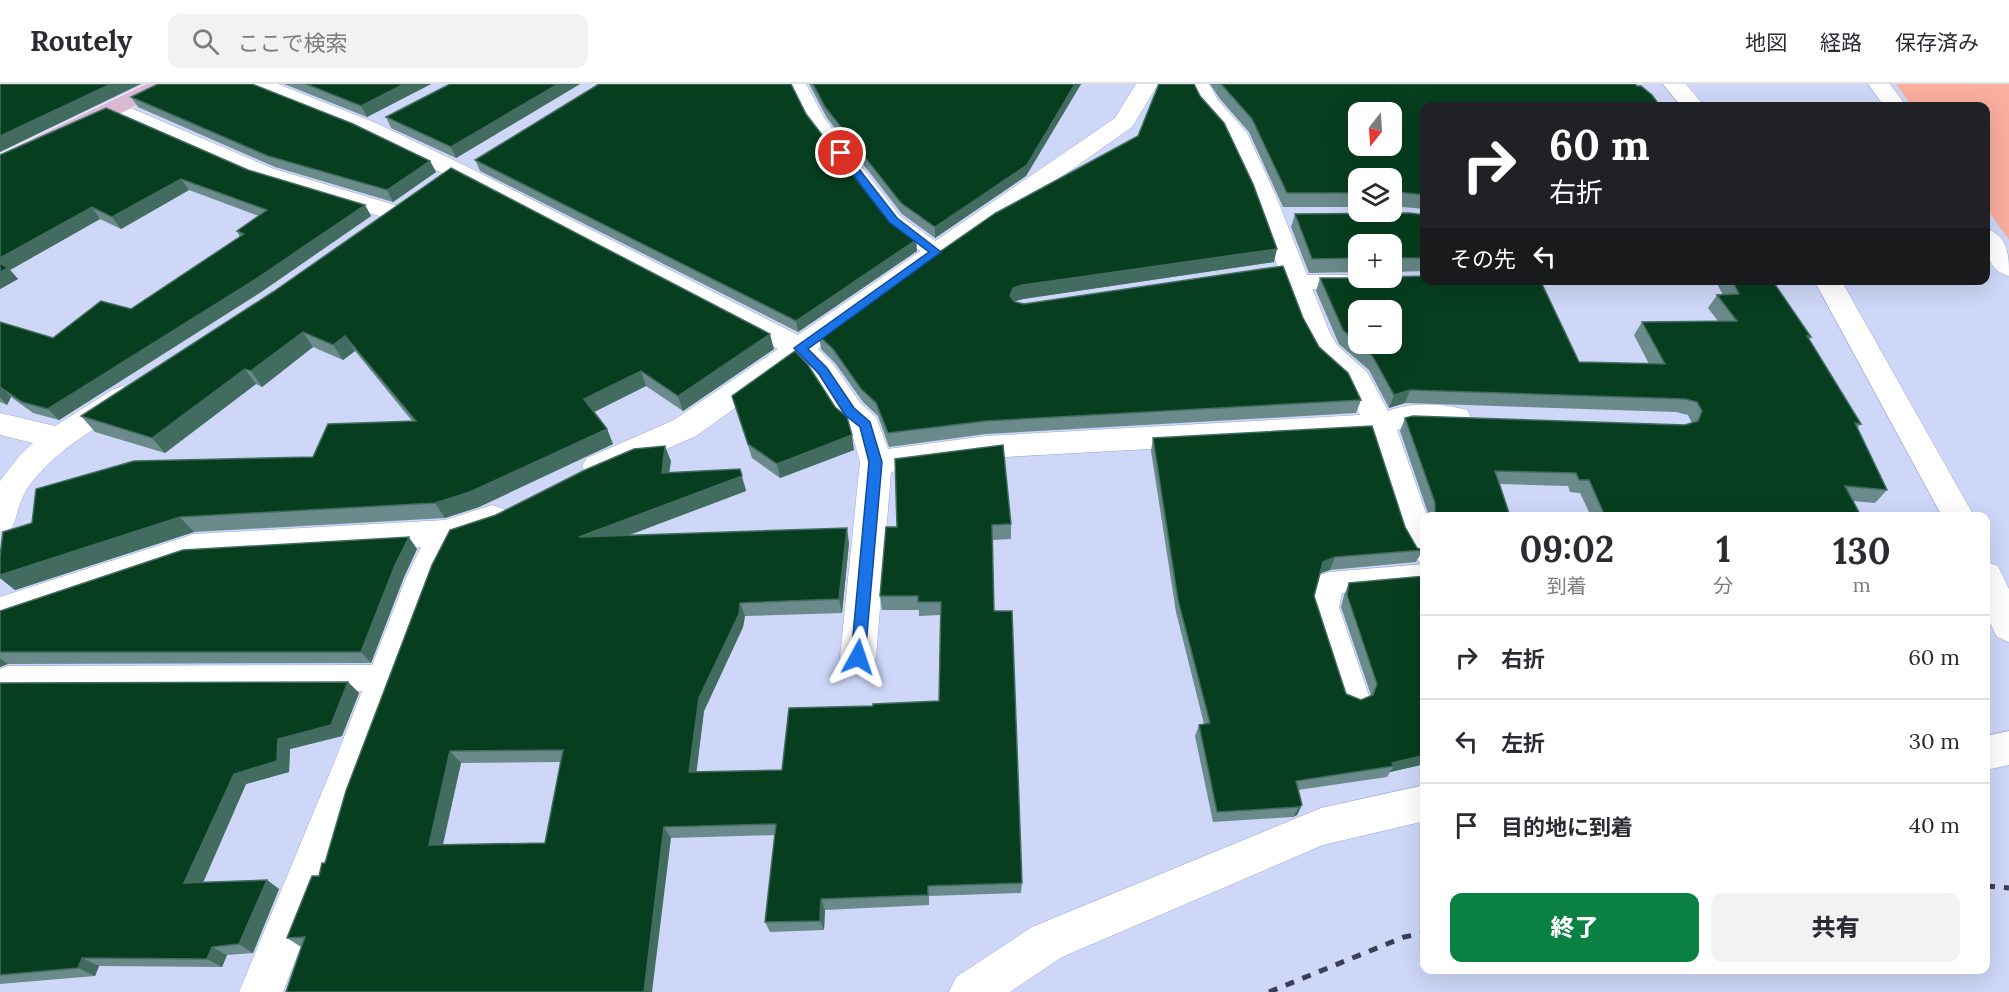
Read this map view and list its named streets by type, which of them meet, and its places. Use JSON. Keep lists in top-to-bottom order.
{
  "north": "bottom",
  "page": {
    "header": "Routely",
    "search": "ここで検索",
    "nav": ["地図", "経路", "保存済み"],
    "map_buttons": ["+", "−"],
    "turn": ["60 m", "右折"],
    "then": "その先",
    "eta": [
      "09:02",
      "到着",
      "1",
      "分",
      "130",
      "m"
    ],
    "list": [
      {
        "name": "右折",
        "value": "60 m"
      },
      {
        "name": "左折",
        "value": "30 m"
      },
      {
        "name": "目的地に到着",
        "value": "40 m"
      }
    ],
    "buttons": ["終了", "共有"]
  }
}
